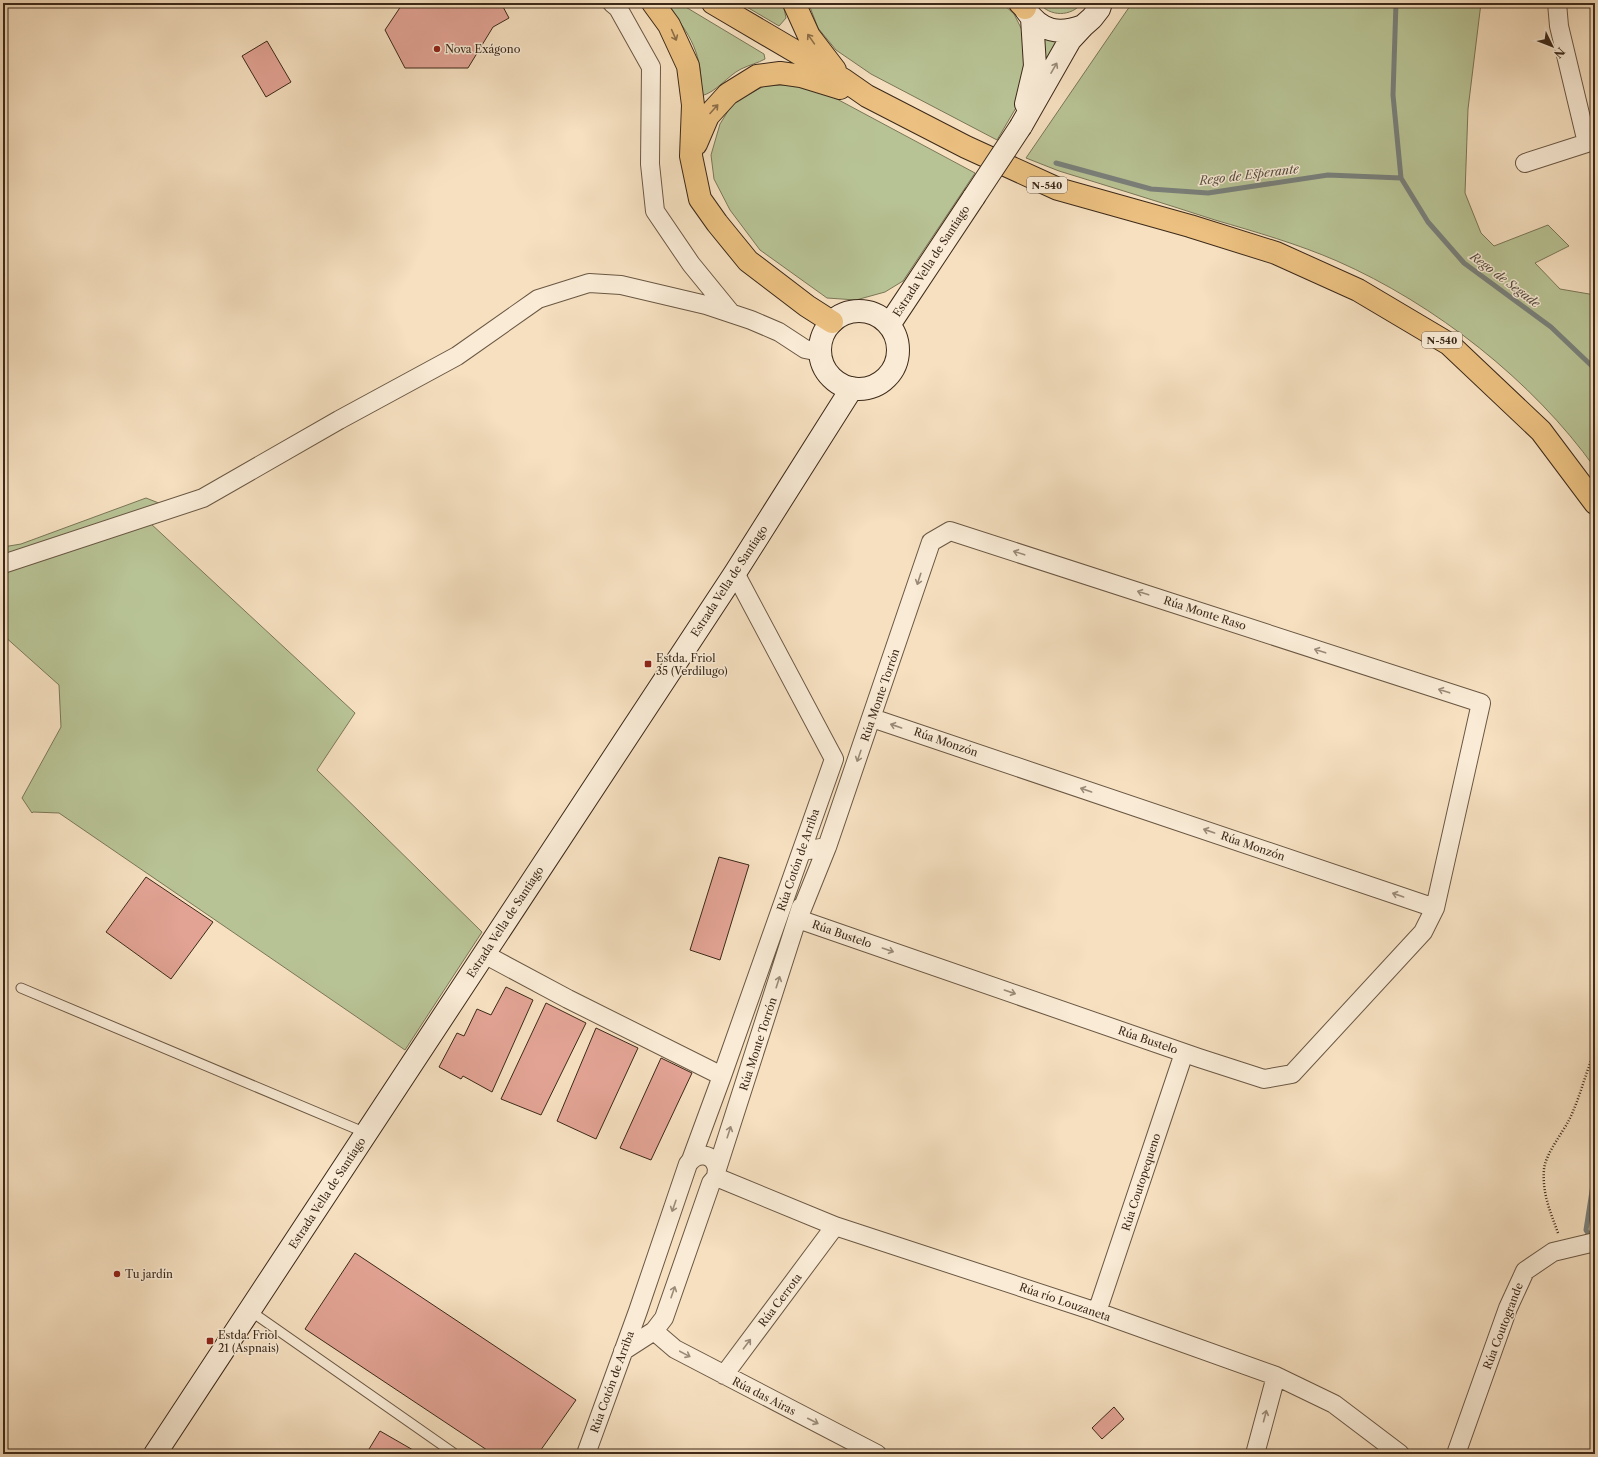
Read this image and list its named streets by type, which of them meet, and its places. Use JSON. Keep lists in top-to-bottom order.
{
  "streets": {
    "highway": ["N-540"],
    "main road": ["Estrada Vella de Santiago"],
    "street": [
      "Rúa Monte Raso",
      "Rúa Monte Torrón",
      "Rúa Monzón",
      "Rúa Cotón de Arriba",
      "Rúa Bustelo",
      "Rúa Coutopequeno",
      "Rúa Cerrota",
      "Rúa río Louzaneta",
      "Rúa Coutogrande",
      "Rúa das Airas"
    ]
  },
  "crossings": [
    ["Estrada Vella de Santiago", "Rúa Cotón de Arriba"],
    ["Rúa Monte Raso", "Rúa Monte Torrón"],
    ["Rúa Monte Raso", "Rúa Monzón"],
    ["Rúa Monte Raso", "Rúa Bustelo"],
    ["Rúa Monte Torrón", "Rúa Monzón"],
    ["Rúa Monte Torrón", "Rúa Cotón de Arriba"],
    ["Rúa Monte Torrón", "Rúa Bustelo"],
    ["Rúa Monte Torrón", "Rúa río Louzaneta"],
    ["Rúa Monte Torrón", "Rúa das Airas"],
    ["Rúa Monzón", "Rúa Bustelo"],
    ["Rúa Cotón de Arriba", "Rúa río Louzaneta"],
    ["Rúa Cotón de Arriba", "Rúa das Airas"],
    ["Rúa Bustelo", "Rúa Coutopequeno"],
    ["Rúa Coutopequeno", "Rúa río Louzaneta"],
    ["Rúa Cerrota", "Rúa río Louzaneta"],
    ["Rúa Cerrota", "Rúa das Airas"]
  ],
  "one_way": [
    "Rúa Monzón",
    "Rúa Bustelo",
    "Rúa Cerrota",
    "Rúa das Airas"
  ],
  "water": ["Rego de Esperante", "Rego de Segade"],
  "places": {
    "other": ["Nova Exágono", "Tu jardín"],
    "transit": ["Estda. Friol 35 (Verdilugo)", "Estda. Friol 21 (Aspnais)"]
  },
  "north": "bottom right"
}
